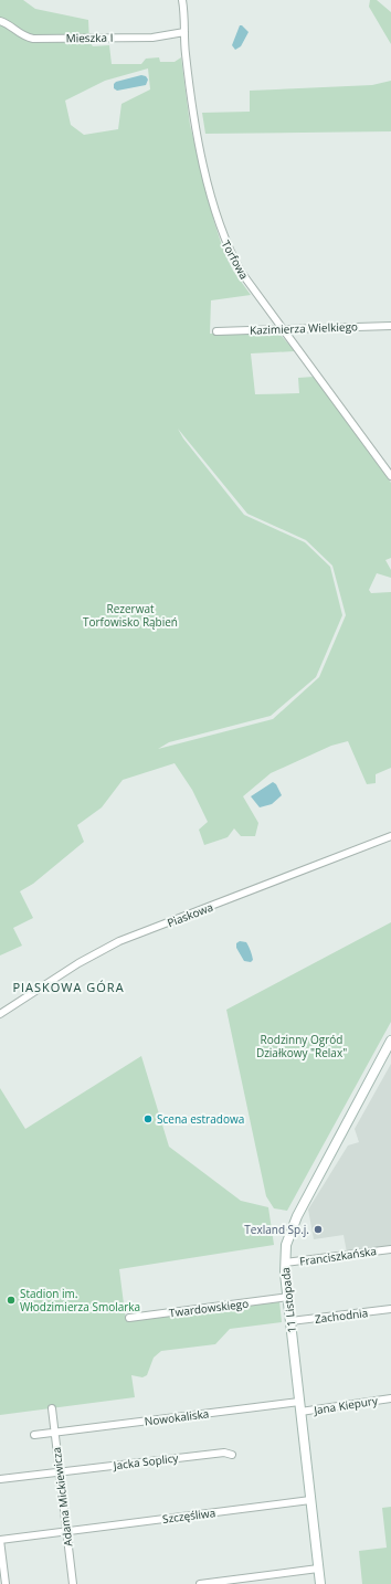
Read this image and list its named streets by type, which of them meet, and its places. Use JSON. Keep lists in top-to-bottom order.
{
  "streets": {
    "street": [
      "Mieszka I",
      "Torfowa",
      "Kazimierza Wielkiego",
      "Piaskowa",
      "Franciszkańska",
      "11 Listopada",
      "Twardowskiego",
      "Zachodnia",
      "Jana Kiepury",
      "Nowokaliska",
      "Jacka Soplicy",
      "Adama Mickiewicza",
      "Szczęśliwa"
    ]
  },
  "crossings": [
    ["Mieszka I", "Torfowa"],
    ["Torfowa", "Kazimierza Wielkiego"],
    ["Franciszkańska", "11 Listopada"],
    ["11 Listopada", "Twardowskiego"],
    ["11 Listopada", "Zachodnia"],
    ["11 Listopada", "Jana Kiepury"],
    ["11 Listopada", "Nowokaliska"],
    ["11 Listopada", "Szczęśliwa"],
    ["Nowokaliska", "Adama Mickiewicza"],
    ["Jacka Soplicy", "Adama Mickiewicza"],
    ["Adama Mickiewicza", "Szczęśliwa"]
  ],
  "districts": ["PIASKOWA GÓRA"],
  "parks": ["Rezerwat Torfowisko Rąbień", "Rodzinny Ogród Działkowy \"Relax\""],
  "places": ["Scena estradowa", "Texland Sp.j.", "Stadion im. Włodzimierza Smolarka"]
}
